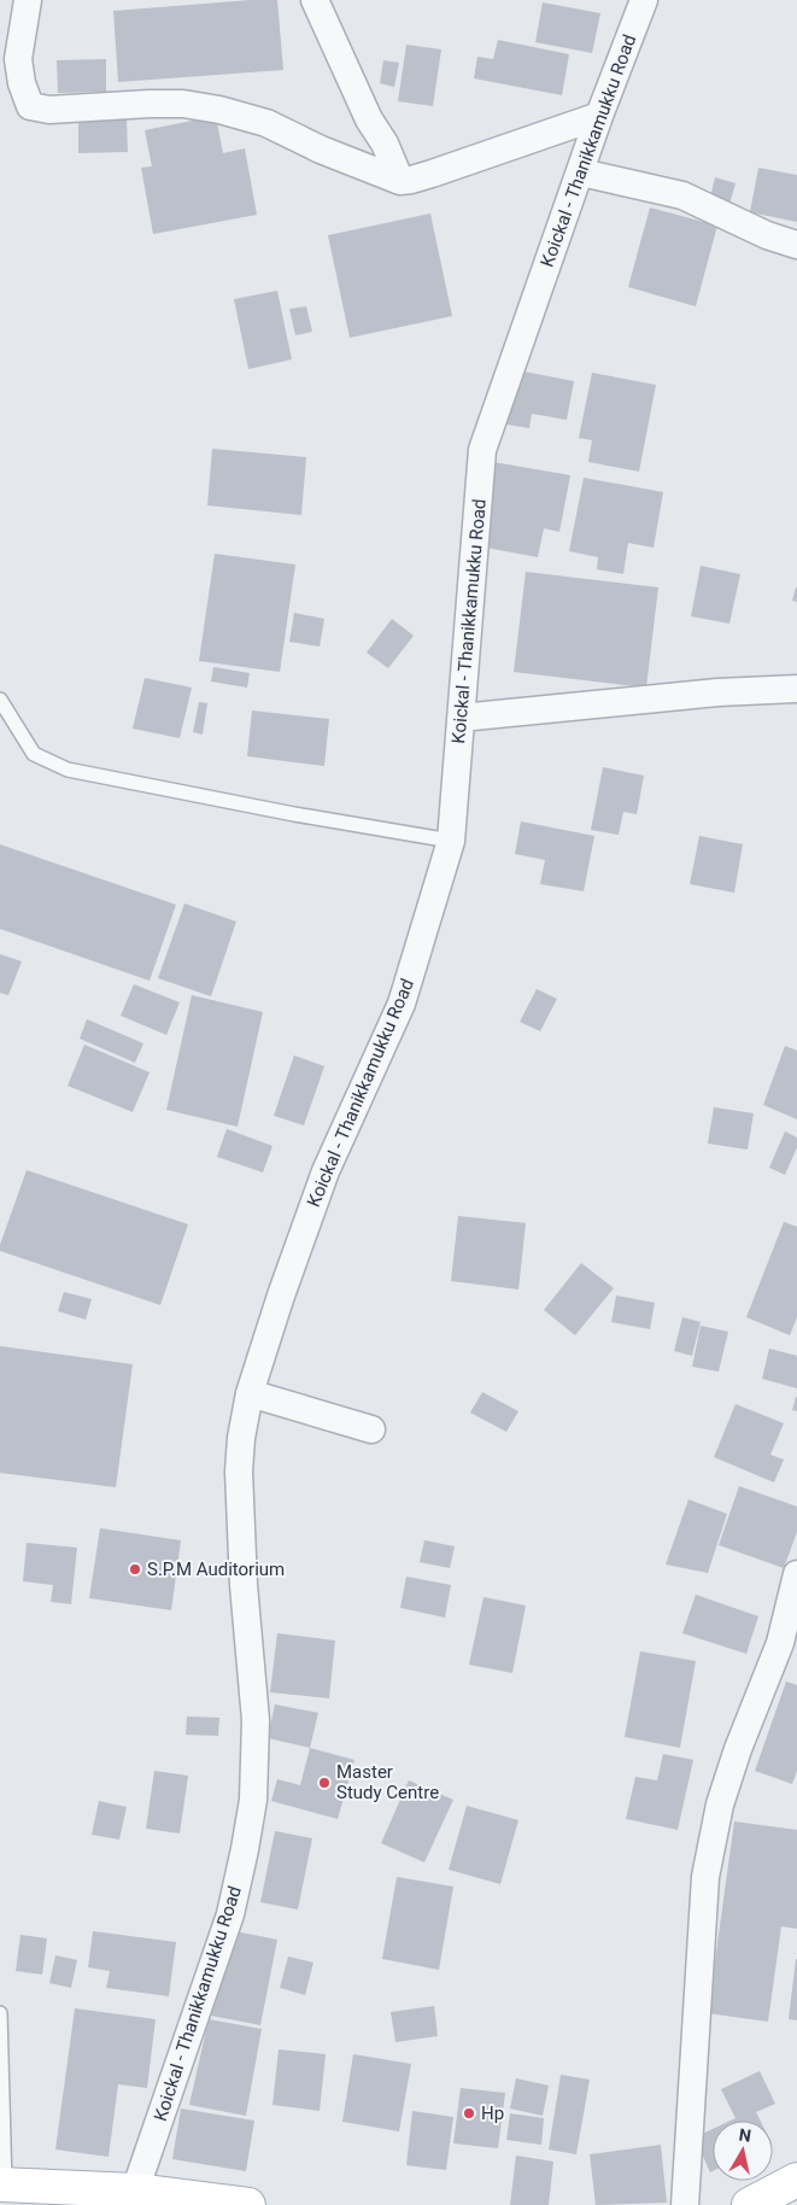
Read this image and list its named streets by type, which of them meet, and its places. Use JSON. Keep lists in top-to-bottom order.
{
  "streets": {
    "street": ["Koickal - Thanikkamukku Road"]
  },
  "places": ["S.P.M Auditorium", "Master Study Centre", "Hp"],
  "north": "top"
}
